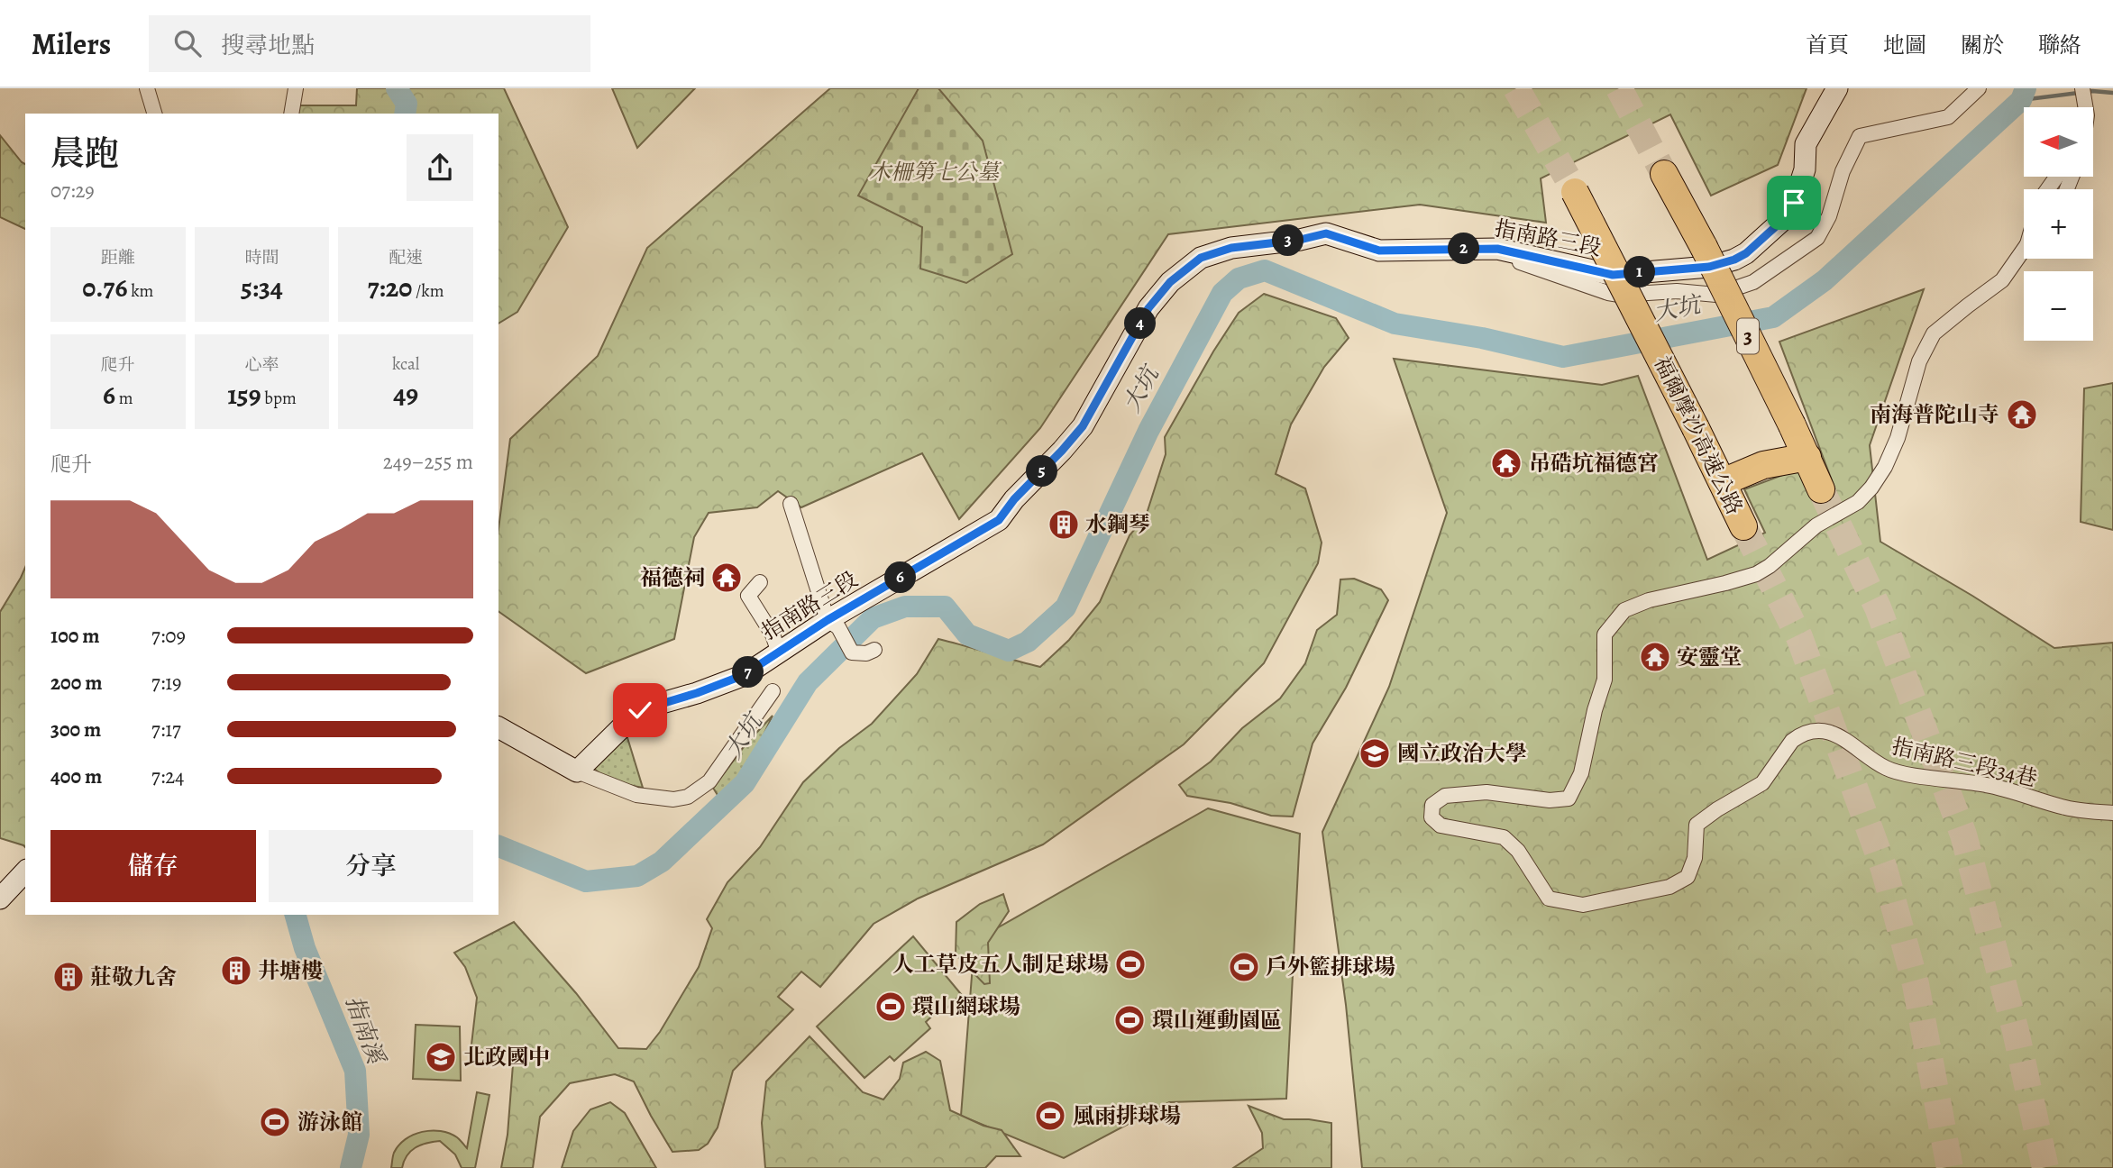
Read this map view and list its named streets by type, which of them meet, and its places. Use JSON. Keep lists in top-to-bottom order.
{
  "streets": {
    "highway": ["3", "福爾摩沙高速公路"],
    "street": ["指南路三段", "指南路三段34巷"]
  },
  "water": ["大坑", "指南溪"],
  "parks": ["木柵第七公墓"],
  "places": {
    "temple": [
      "南海普陀山寺",
      "吊硞坑福德宮",
      "福德祠",
      "安靈堂"
    ],
    "building": ["水鋼琴", "井塘樓", "莊敬九舍"],
    "school or university": ["國立政治大學", "北政國中"],
    "sports": [
      "人工草皮五人制足球場",
      "戶外籃排球場",
      "環山網球場",
      "環山運動園區",
      "風雨排球場",
      "游泳館"
    ]
  },
  "north": "left",
  "page": {
    "header": "Milers",
    "search": "搜尋地點",
    "nav": [
      "首頁",
      "地圖",
      "關於",
      "聯絡"
    ],
    "map_buttons": ["+", "−"],
    "heading": ["晨跑", "07:29"],
    "stats": [
      ["距離", "0.76 km"],
      ["時間", "5:34"],
      ["配速", "7:20 /km"],
      ["爬升", "6 m"],
      ["心率", "159 bpm"],
      ["kcal", "49"]
    ],
    "pins": [
      "3",
      "2",
      "1",
      "4",
      "5",
      "6",
      "7"
    ],
    "chart": ["爬升", "249–255 m"],
    "list": [
      {
        "name": "100 m",
        "note": "7:09"
      },
      {
        "name": "200 m",
        "note": "7:19"
      },
      {
        "name": "300 m",
        "note": "7:17"
      },
      {
        "name": "400 m",
        "note": "7:24"
      }
    ],
    "buttons": ["儲存", "分享"]
  }
}
